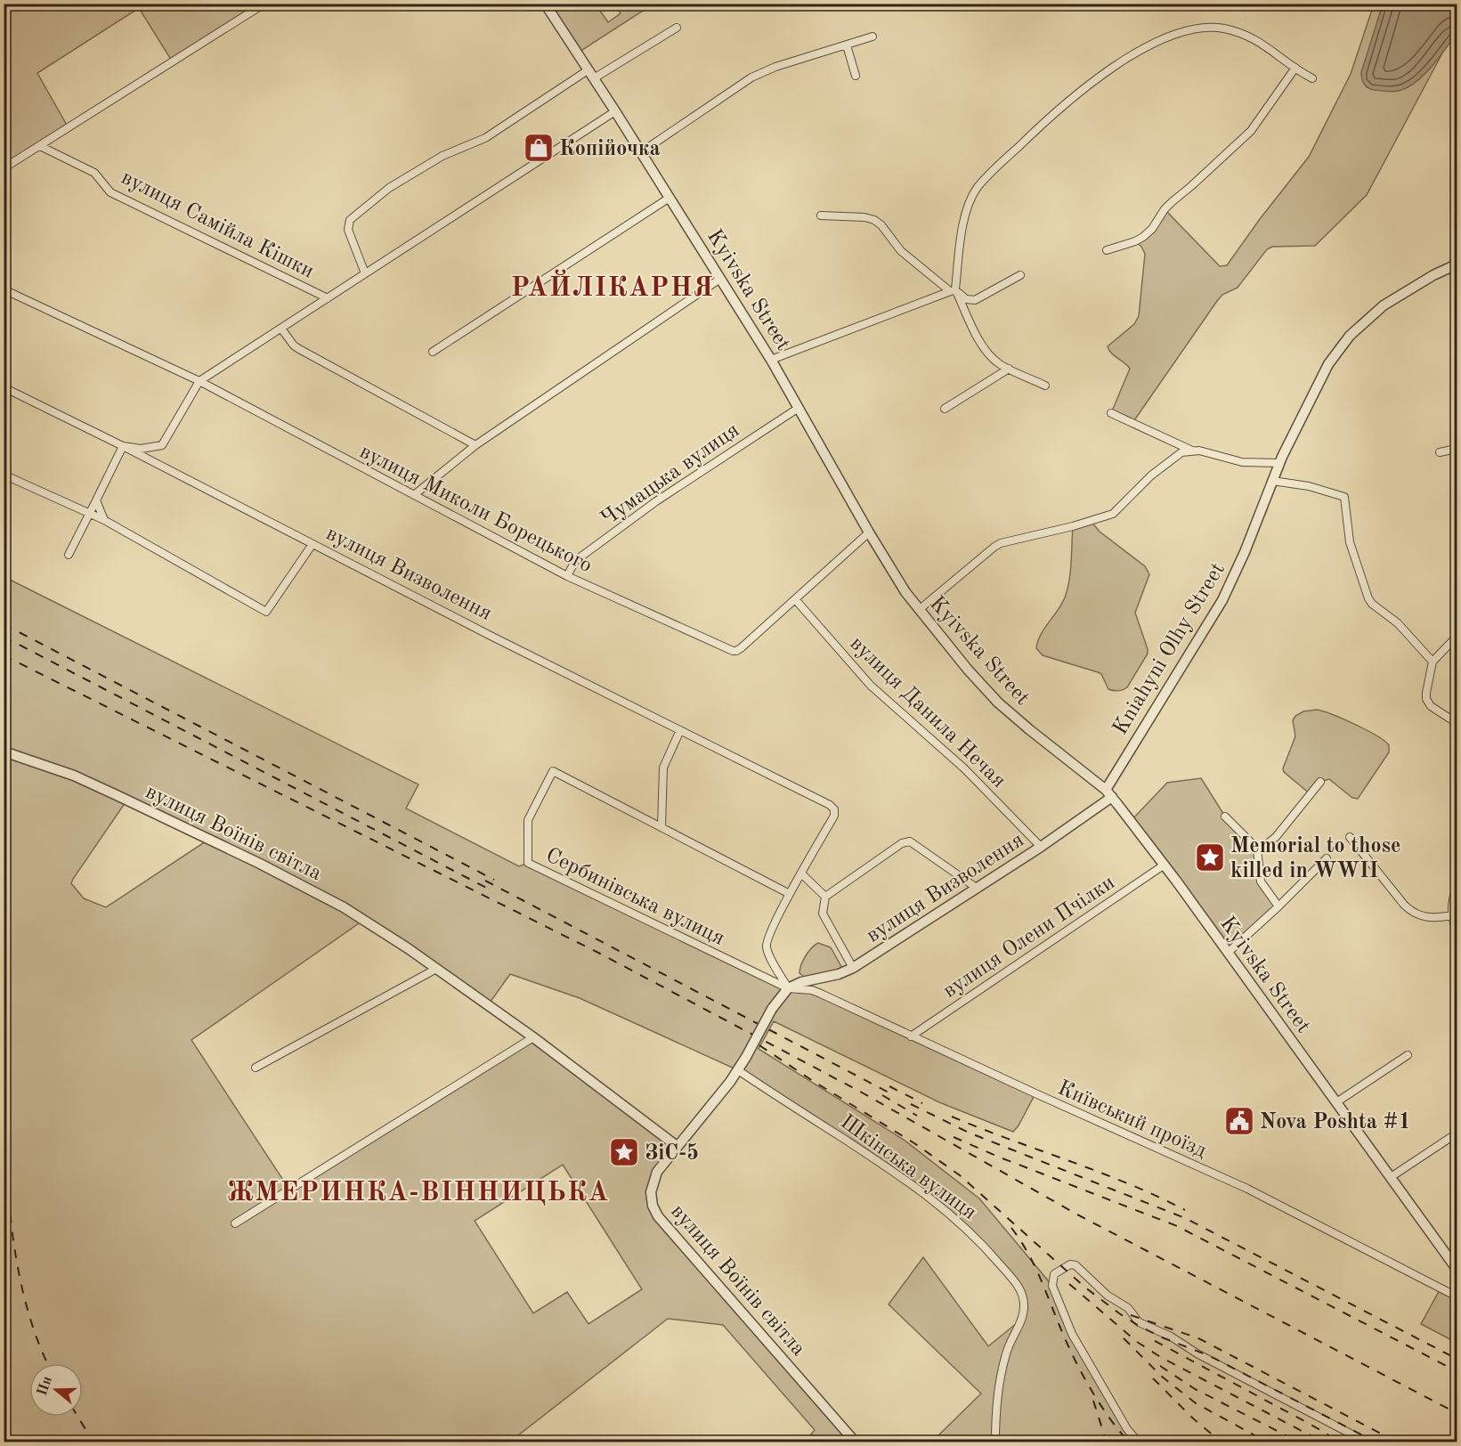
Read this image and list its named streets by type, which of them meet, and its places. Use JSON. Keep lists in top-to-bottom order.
{
  "streets": {
    "street": [
      "вулиця Самійла Кішки",
      "Kyivska Street",
      "Чумацька вулиця",
      "вулиця Миколи Борецького",
      "вулиця Визволення",
      "Kniahyni Olhy Street",
      "вулиця Данила Нечая",
      "вулиця Воїнів світла",
      "Сербинівська вулиця",
      "вулиця Олени Пчілки",
      "Київський проїзд",
      "Шкінська вулиця"
    ]
  },
  "crossings": [
    ["Kyivska Street", "Чумацька вулиця"],
    ["Kyivska Street", "вулиця Визволення"],
    ["Kyivska Street", "Kniahyni Olhy Street"],
    ["Kyivska Street", "вулиця Олени Пчілки"],
    ["Чумацька вулиця", "вулиця Миколи Борецького"],
    ["вулиця Миколи Борецького", "вулиця Данила Нечая"],
    ["вулиця Визволення", "Kniahyni Olhy Street"],
    ["вулиця Визволення", "вулиця Данила Нечая"],
    ["вулиця Визволення", "Сербинівська вулиця"],
    ["вулиця Визволення", "Київський проїзд"],
    ["Сербинівська вулиця", "Київський проїзд"],
    ["вулиця Олени Пчілки", "Київський проїзд"]
  ],
  "districts": ["РАЙЛІКАРНЯ", "ЖМЕРИНКА-ВІННИЦЬКА"],
  "places": {
    "shop": ["Копійочка"],
    "place": ["Memorial to those killed in WWII", "ЗіС-5"],
    "public building": ["Nova Poshta #1"]
  },
  "north": "left"
}
